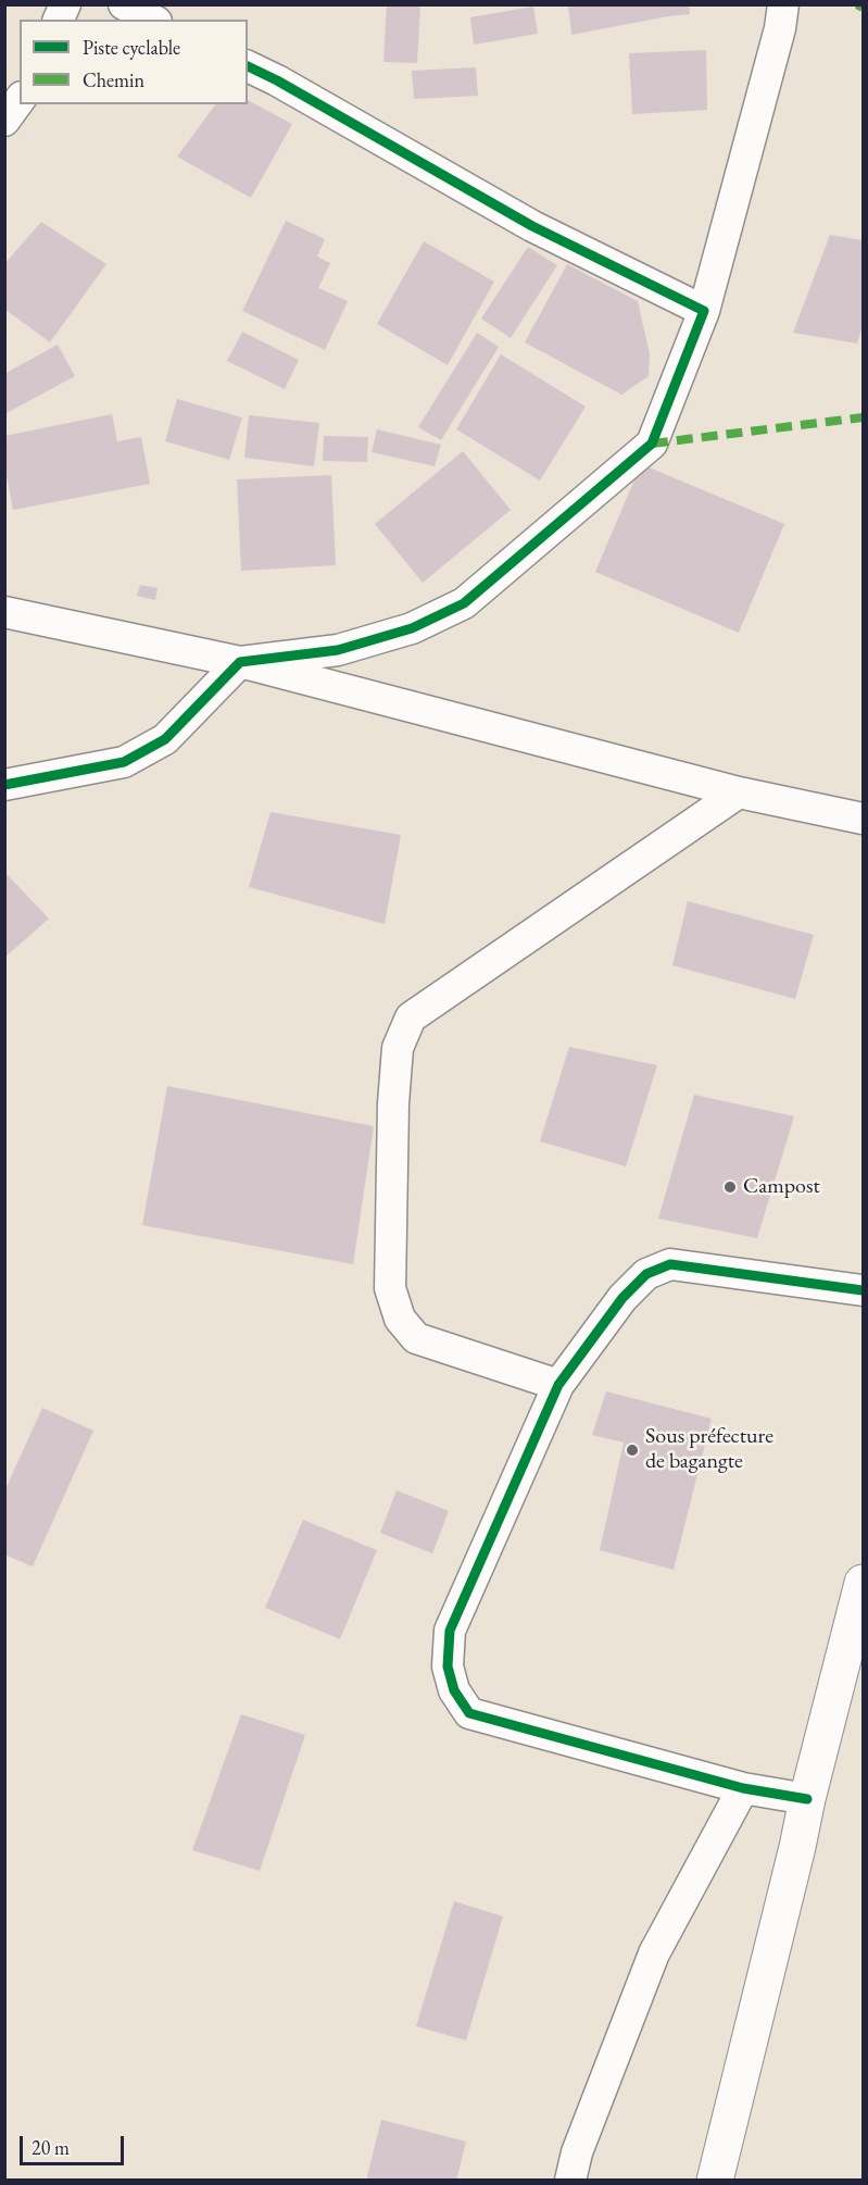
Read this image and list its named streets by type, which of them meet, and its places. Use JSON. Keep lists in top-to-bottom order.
{
  "places": ["Campost", "Sous préfecture de bagangte"],
  "legend": ["Piste cyclable", "Chemin"],
  "scale_bar": "20 m"
}
